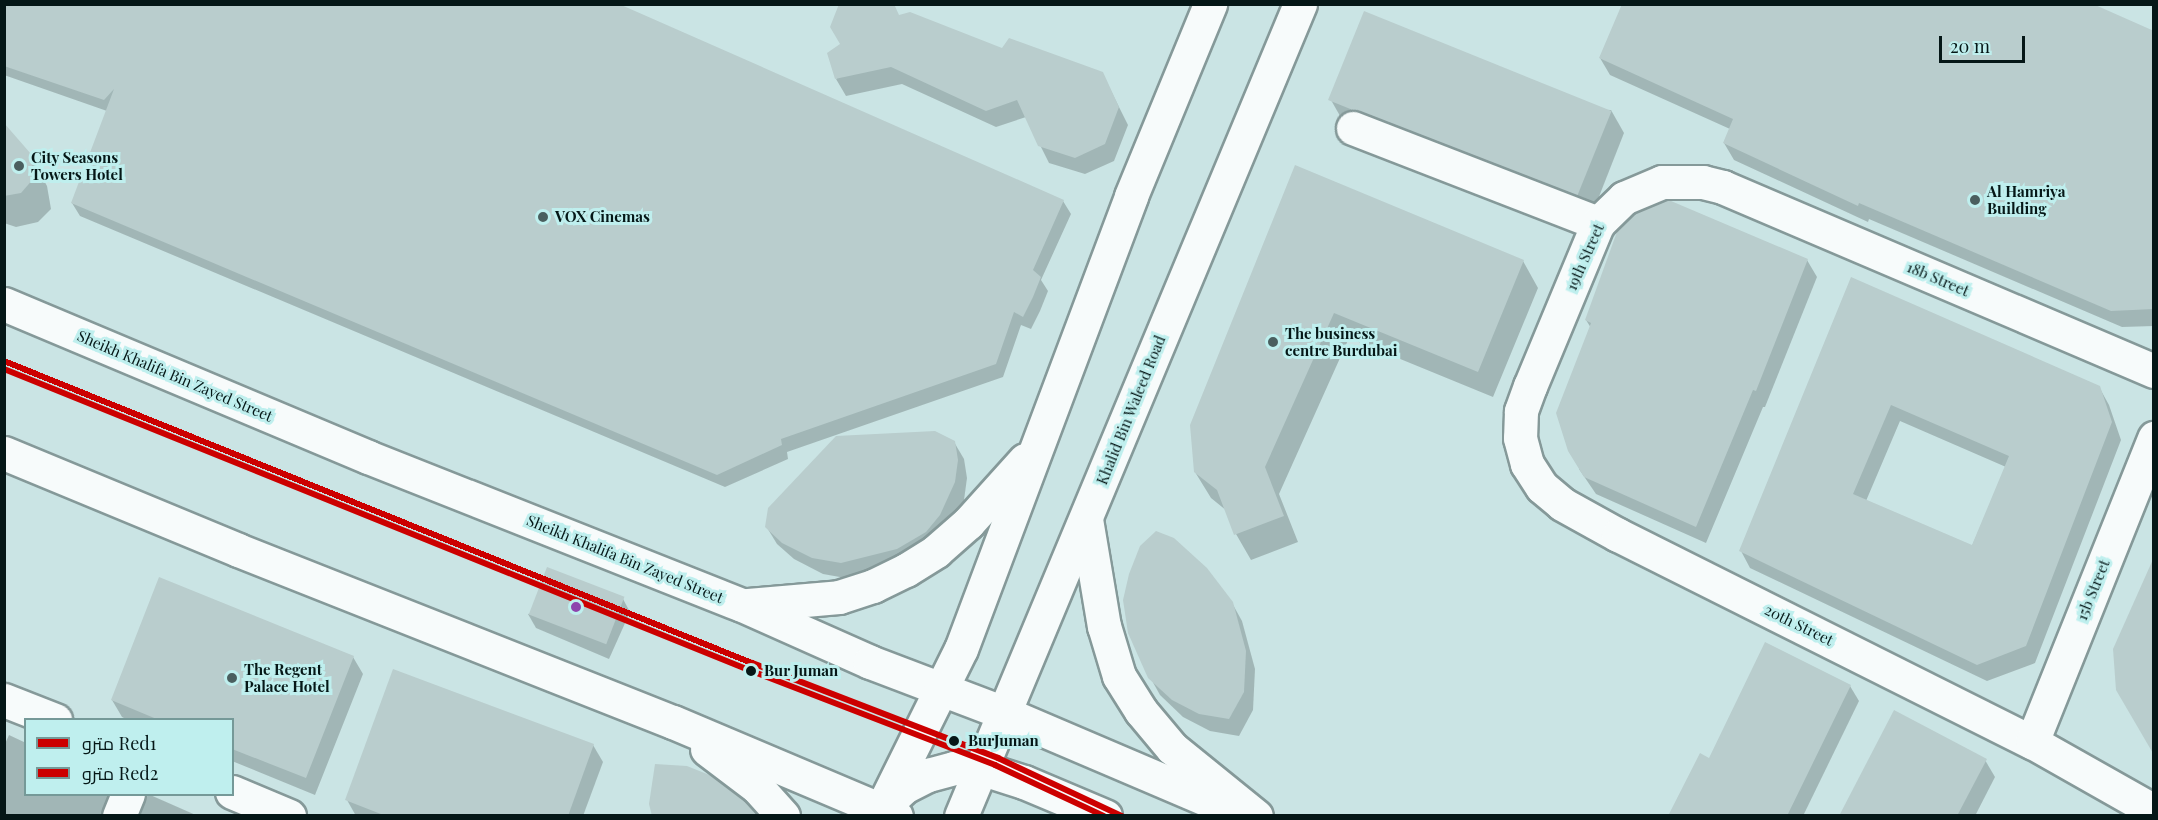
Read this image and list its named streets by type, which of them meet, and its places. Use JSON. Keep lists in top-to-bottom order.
{
  "streets": {
    "main road": [
      "19th Street",
      "18b Street",
      "Sheikh Khalifa Bin Zayed Street",
      "Khalid Bin Waleed Road",
      "15b Street",
      "20th Street"
    ]
  },
  "crossings": [
    ["19th Street", "18b Street"],
    ["19th Street", "20th Street"],
    ["Sheikh Khalifa Bin Zayed Street", "Khalid Bin Waleed Road"],
    ["15b Street", "20th Street"]
  ],
  "places": [
    "City Seasons Towers Hotel",
    "Al Hamriya Building",
    "VOX Cinemas",
    "The business centre Burdubai",
    "Bur Juman",
    "The Regent Palace Hotel",
    "BurJuman"
  ],
  "lines": ["metro line Red1", "metro line Red2"],
  "legend": ["مترو Red1", "مترو Red2"],
  "scale_bar": "20 m"
}
